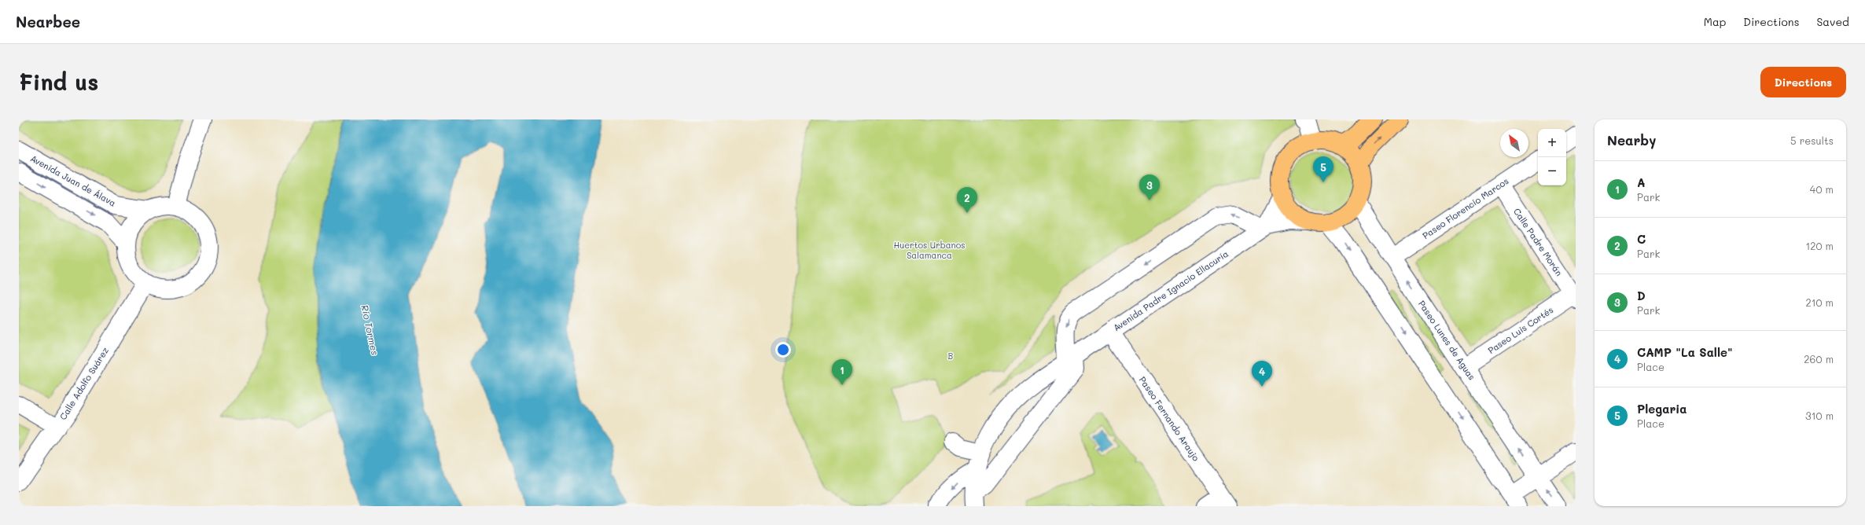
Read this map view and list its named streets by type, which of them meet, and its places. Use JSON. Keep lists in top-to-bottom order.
{
  "streets": {
    "street": [
      "Avenida Juan de Álava",
      "Paseo Florencio Marcos",
      "Calle Padre Morán",
      "Avenida Padre Ignacio Ellacuría",
      "Paseo Luis Cortés",
      "Paseo Lunes de Aguas",
      "Calle Adolfo Suárez",
      "Paseo Fernando Araujo"
    ]
  },
  "crossings": [
    ["Avenida Juan de Álava", "Calle Adolfo Suárez"],
    ["Paseo Florencio Marcos", "Calle Padre Morán"],
    ["Paseo Florencio Marcos", "Paseo Lunes de Aguas"],
    ["Calle Padre Morán", "Paseo Luis Cortés"],
    ["Avenida Padre Ignacio Ellacuría", "Paseo Lunes de Aguas"],
    ["Avenida Padre Ignacio Ellacuría", "Paseo Fernando Araujo"],
    ["Paseo Luis Cortés", "Paseo Lunes de Aguas"]
  ],
  "water": ["Río Tormes"],
  "parks": ["Huertos Urbanos Salamanca", "B"],
  "north": "top left",
  "page": {
    "header": "Nearbee",
    "nav": ["Map", "Directions", "Saved"],
    "buttons": "Directions",
    "title": "Find us",
    "heading": ["Nearby", "5 results"],
    "map_buttons": ["+", "−"],
    "pins": [
      "5",
      "3",
      "2",
      "1",
      "4"
    ],
    "list": [
      {
        "mark": "1",
        "name": "A",
        "note": "Park",
        "value": "40 m"
      },
      {
        "mark": "2",
        "name": "C",
        "note": "Park",
        "value": "120 m"
      },
      {
        "mark": "3",
        "name": "D",
        "note": "Park",
        "value": "210 m"
      },
      {
        "mark": "4",
        "name": "CAMP \"La Salle\"",
        "note": "Place",
        "value": "260 m"
      },
      {
        "mark": "5",
        "name": "Plegaria",
        "note": "Place",
        "value": "310 m"
      }
    ]
  }
}
